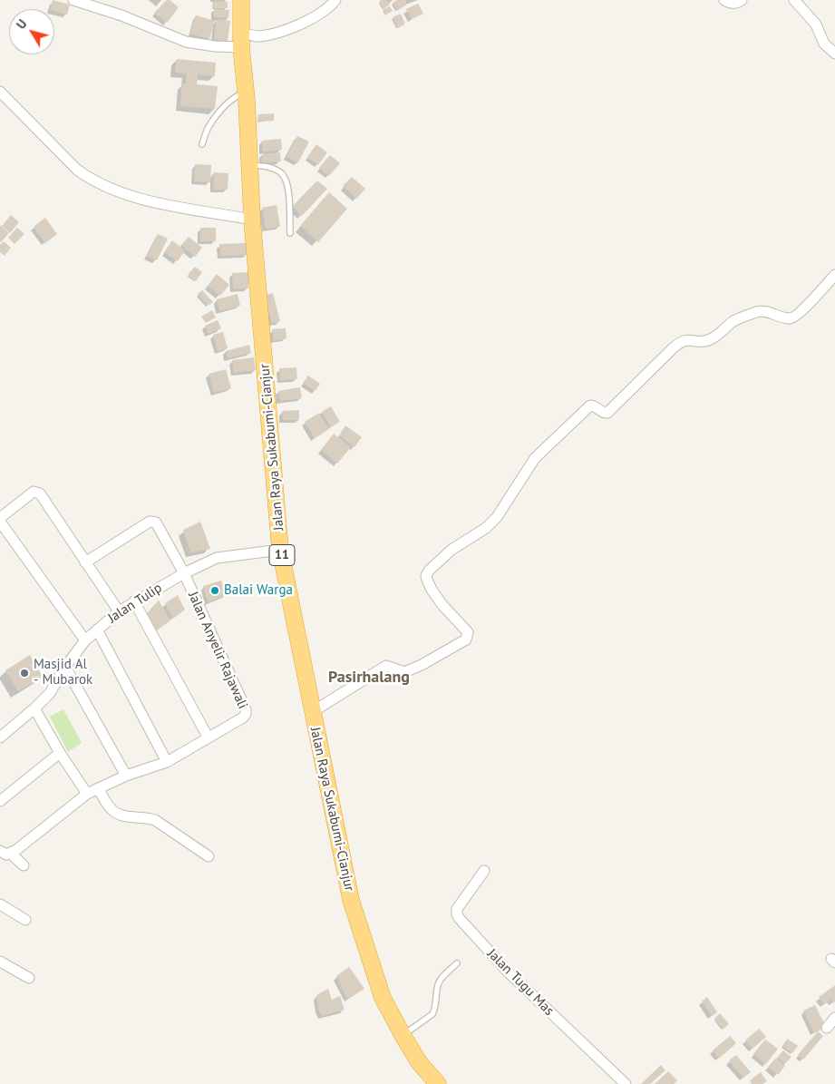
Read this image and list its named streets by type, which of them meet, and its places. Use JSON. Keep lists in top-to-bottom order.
{
  "streets": {
    "highway": ["Jalan Raya Sukabumi-Cianjur", "11"],
    "street": ["Jalan Tulip", "Jalan Anyelir Rajawali", "Jalan Tugu Mas"]
  },
  "crossings": [
    ["Jalan Raya Sukabumi-Cianjur", "Jalan Tulip"],
    ["Jalan Tulip", "Jalan Anyelir Rajawali"]
  ],
  "districts": ["Pasirhalang"],
  "places": ["Balai Warga", "Masjid Al - Mubarok"],
  "north": "top left"
}
